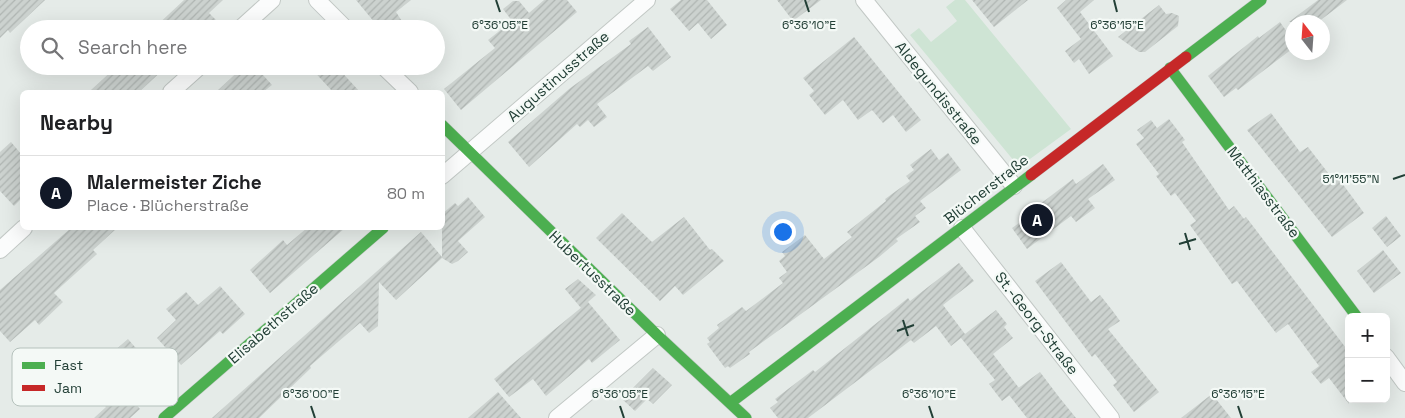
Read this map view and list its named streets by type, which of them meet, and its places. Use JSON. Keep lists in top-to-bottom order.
{
  "streets": {
    "street": [
      "Augustinusstraße",
      "Aldegundisstraße",
      "Blücherstraße",
      "Matthiasstraße",
      "Hubertusstraße",
      "Elisabethstraße",
      "St.-Georg-Straße"
    ]
  },
  "crossings": [
    ["Augustinusstraße", "Hubertusstraße"],
    ["Aldegundisstraße", "Blücherstraße"],
    ["Blücherstraße", "Matthiasstraße"],
    ["Blücherstraße", "Hubertusstraße"],
    ["Blücherstraße", "St.-Georg-Straße"]
  ],
  "legend": ["Fast", "Jam"],
  "north": "top",
  "page": {
    "search": "Search here",
    "heading": "Nearby",
    "list": [
      {
        "mark": "A",
        "name": "Malermeister Ziche",
        "note": "Place · Blücherstraße",
        "value": "80 m"
      }
    ],
    "pins": "A",
    "map_buttons": ["+", "−"]
  },
  "coordinates": [
    "6°36'05\"E",
    "6°36'10\"E",
    "6°36'15\"E",
    "51°11'55\"N",
    "6°36'00\"E"
  ]
}
